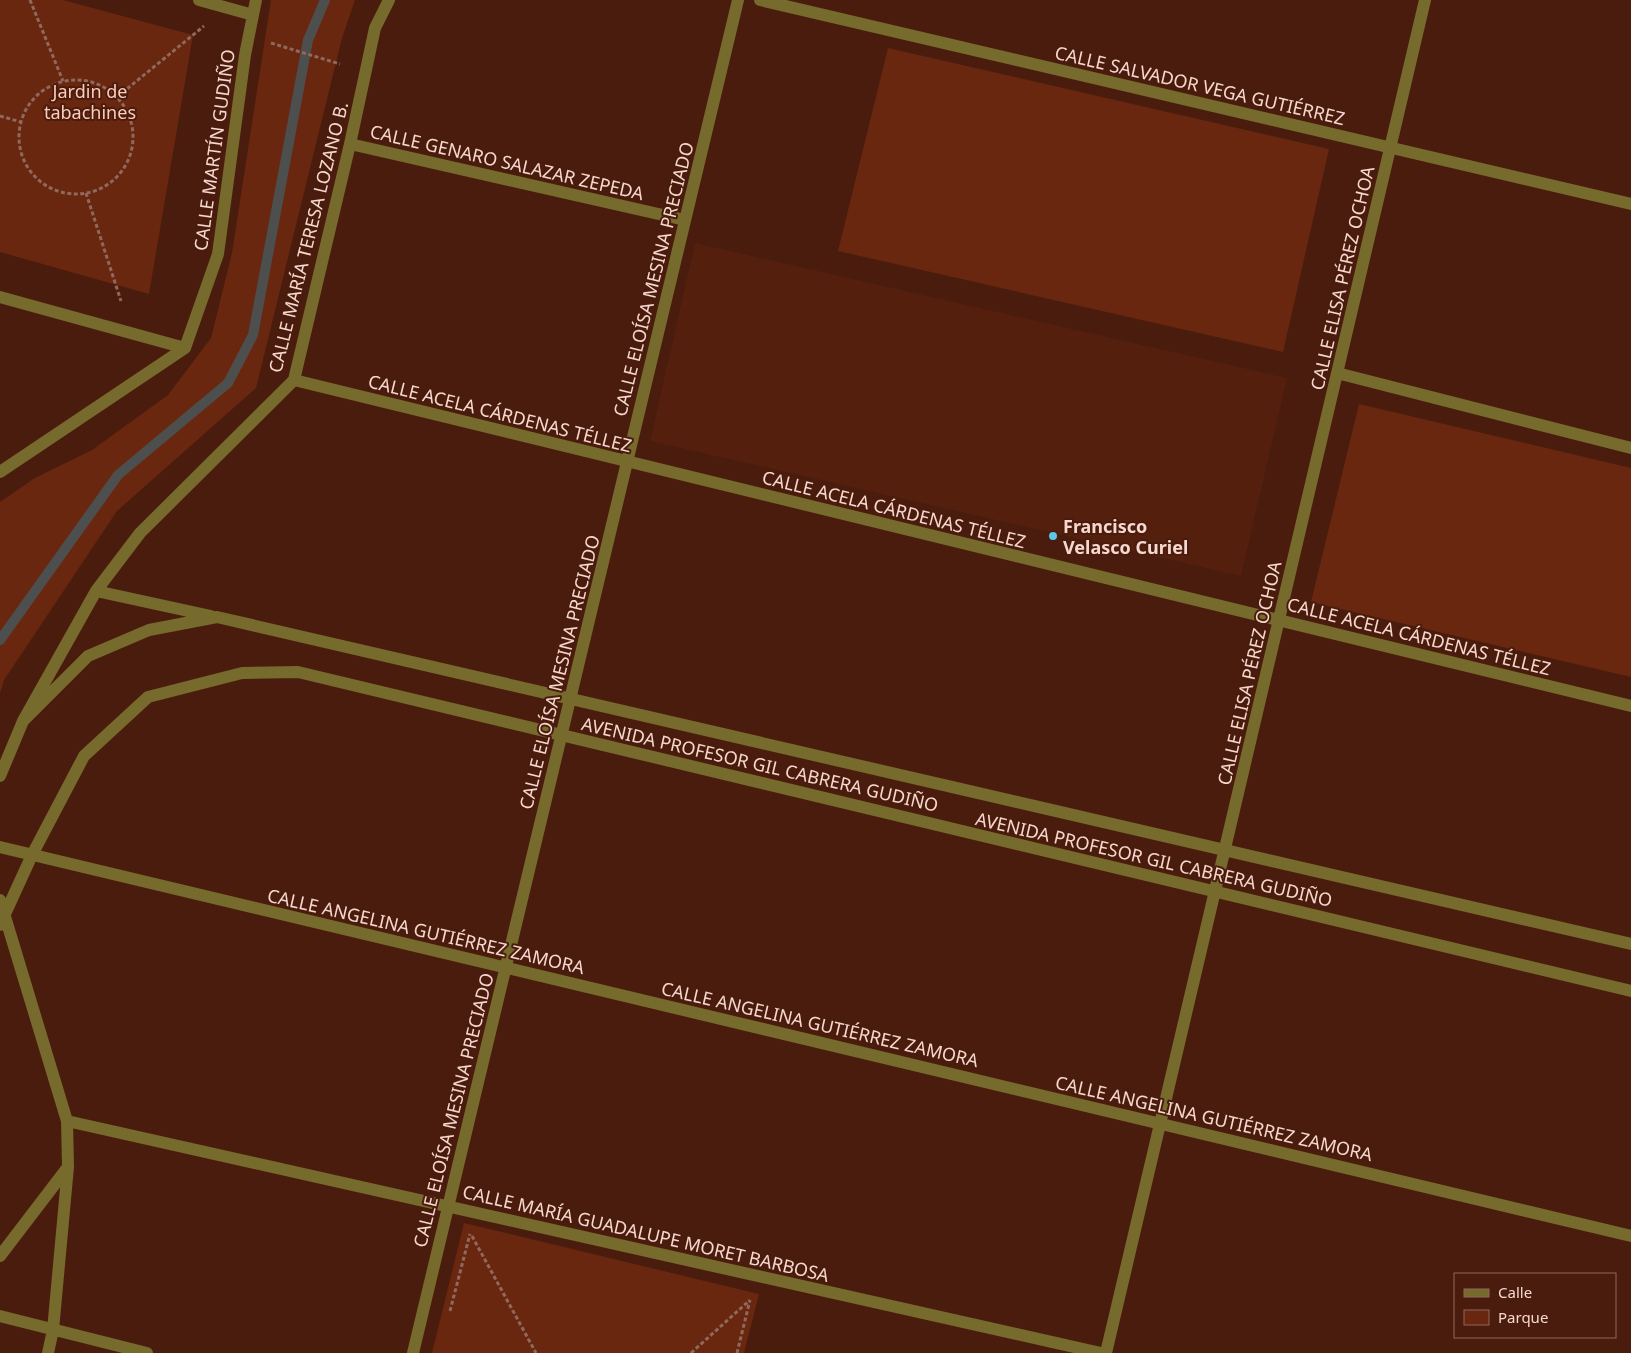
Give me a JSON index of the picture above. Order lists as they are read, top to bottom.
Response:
{
  "streets": {
    "street": [
      "CALLE SALVADOR VEGA GUTIÉRREZ",
      "CALLE MARTÍN GUDIÑO",
      "CALLE GENARO SALAZAR ZEPEDA",
      "CALLE MARÍA TERESA LOZANO B.",
      "CALLE ELISA PÉREZ OCHOA",
      "CALLE ELOÍSA MESINA PRECIADO",
      "CALLE ACELA CÁRDENAS TÉLLEZ",
      "AVENIDA PROFESOR GIL CABRERA GUDIÑO",
      "CALLE ANGELINA GUTIÉRREZ ZAMORA",
      "CALLE MARÍA GUADALUPE MORET BARBOSA"
    ]
  },
  "crossings": [
    ["CALLE SALVADOR VEGA GUTIÉRREZ", "CALLE ELISA PÉREZ OCHOA"],
    ["CALLE GENARO SALAZAR ZEPEDA", "CALLE MARÍA TERESA LOZANO B."],
    ["CALLE GENARO SALAZAR ZEPEDA", "CALLE ELOÍSA MESINA PRECIADO"],
    ["CALLE MARÍA TERESA LOZANO B.", "CALLE ACELA CÁRDENAS TÉLLEZ"],
    ["CALLE MARÍA TERESA LOZANO B.", "AVENIDA PROFESOR GIL CABRERA GUDIÑO"],
    ["CALLE ELISA PÉREZ OCHOA", "CALLE ACELA CÁRDENAS TÉLLEZ"],
    ["CALLE ELISA PÉREZ OCHOA", "AVENIDA PROFESOR GIL CABRERA GUDIÑO"],
    ["CALLE ELISA PÉREZ OCHOA", "CALLE ANGELINA GUTIÉRREZ ZAMORA"],
    ["CALLE ELOÍSA MESINA PRECIADO", "CALLE ACELA CÁRDENAS TÉLLEZ"],
    ["CALLE ELOÍSA MESINA PRECIADO", "AVENIDA PROFESOR GIL CABRERA GUDIÑO"],
    ["CALLE ELOÍSA MESINA PRECIADO", "CALLE ANGELINA GUTIÉRREZ ZAMORA"],
    ["CALLE ELOÍSA MESINA PRECIADO", "CALLE MARÍA GUADALUPE MORET BARBOSA"],
    ["AVENIDA PROFESOR GIL CABRERA GUDIÑO", "CALLE ANGELINA GUTIÉRREZ ZAMORA"]
  ],
  "parks": ["Jardin de tabachines"],
  "places": ["Francisco Velasco Curiel"],
  "legend": ["Calle", "Parque"]
}
